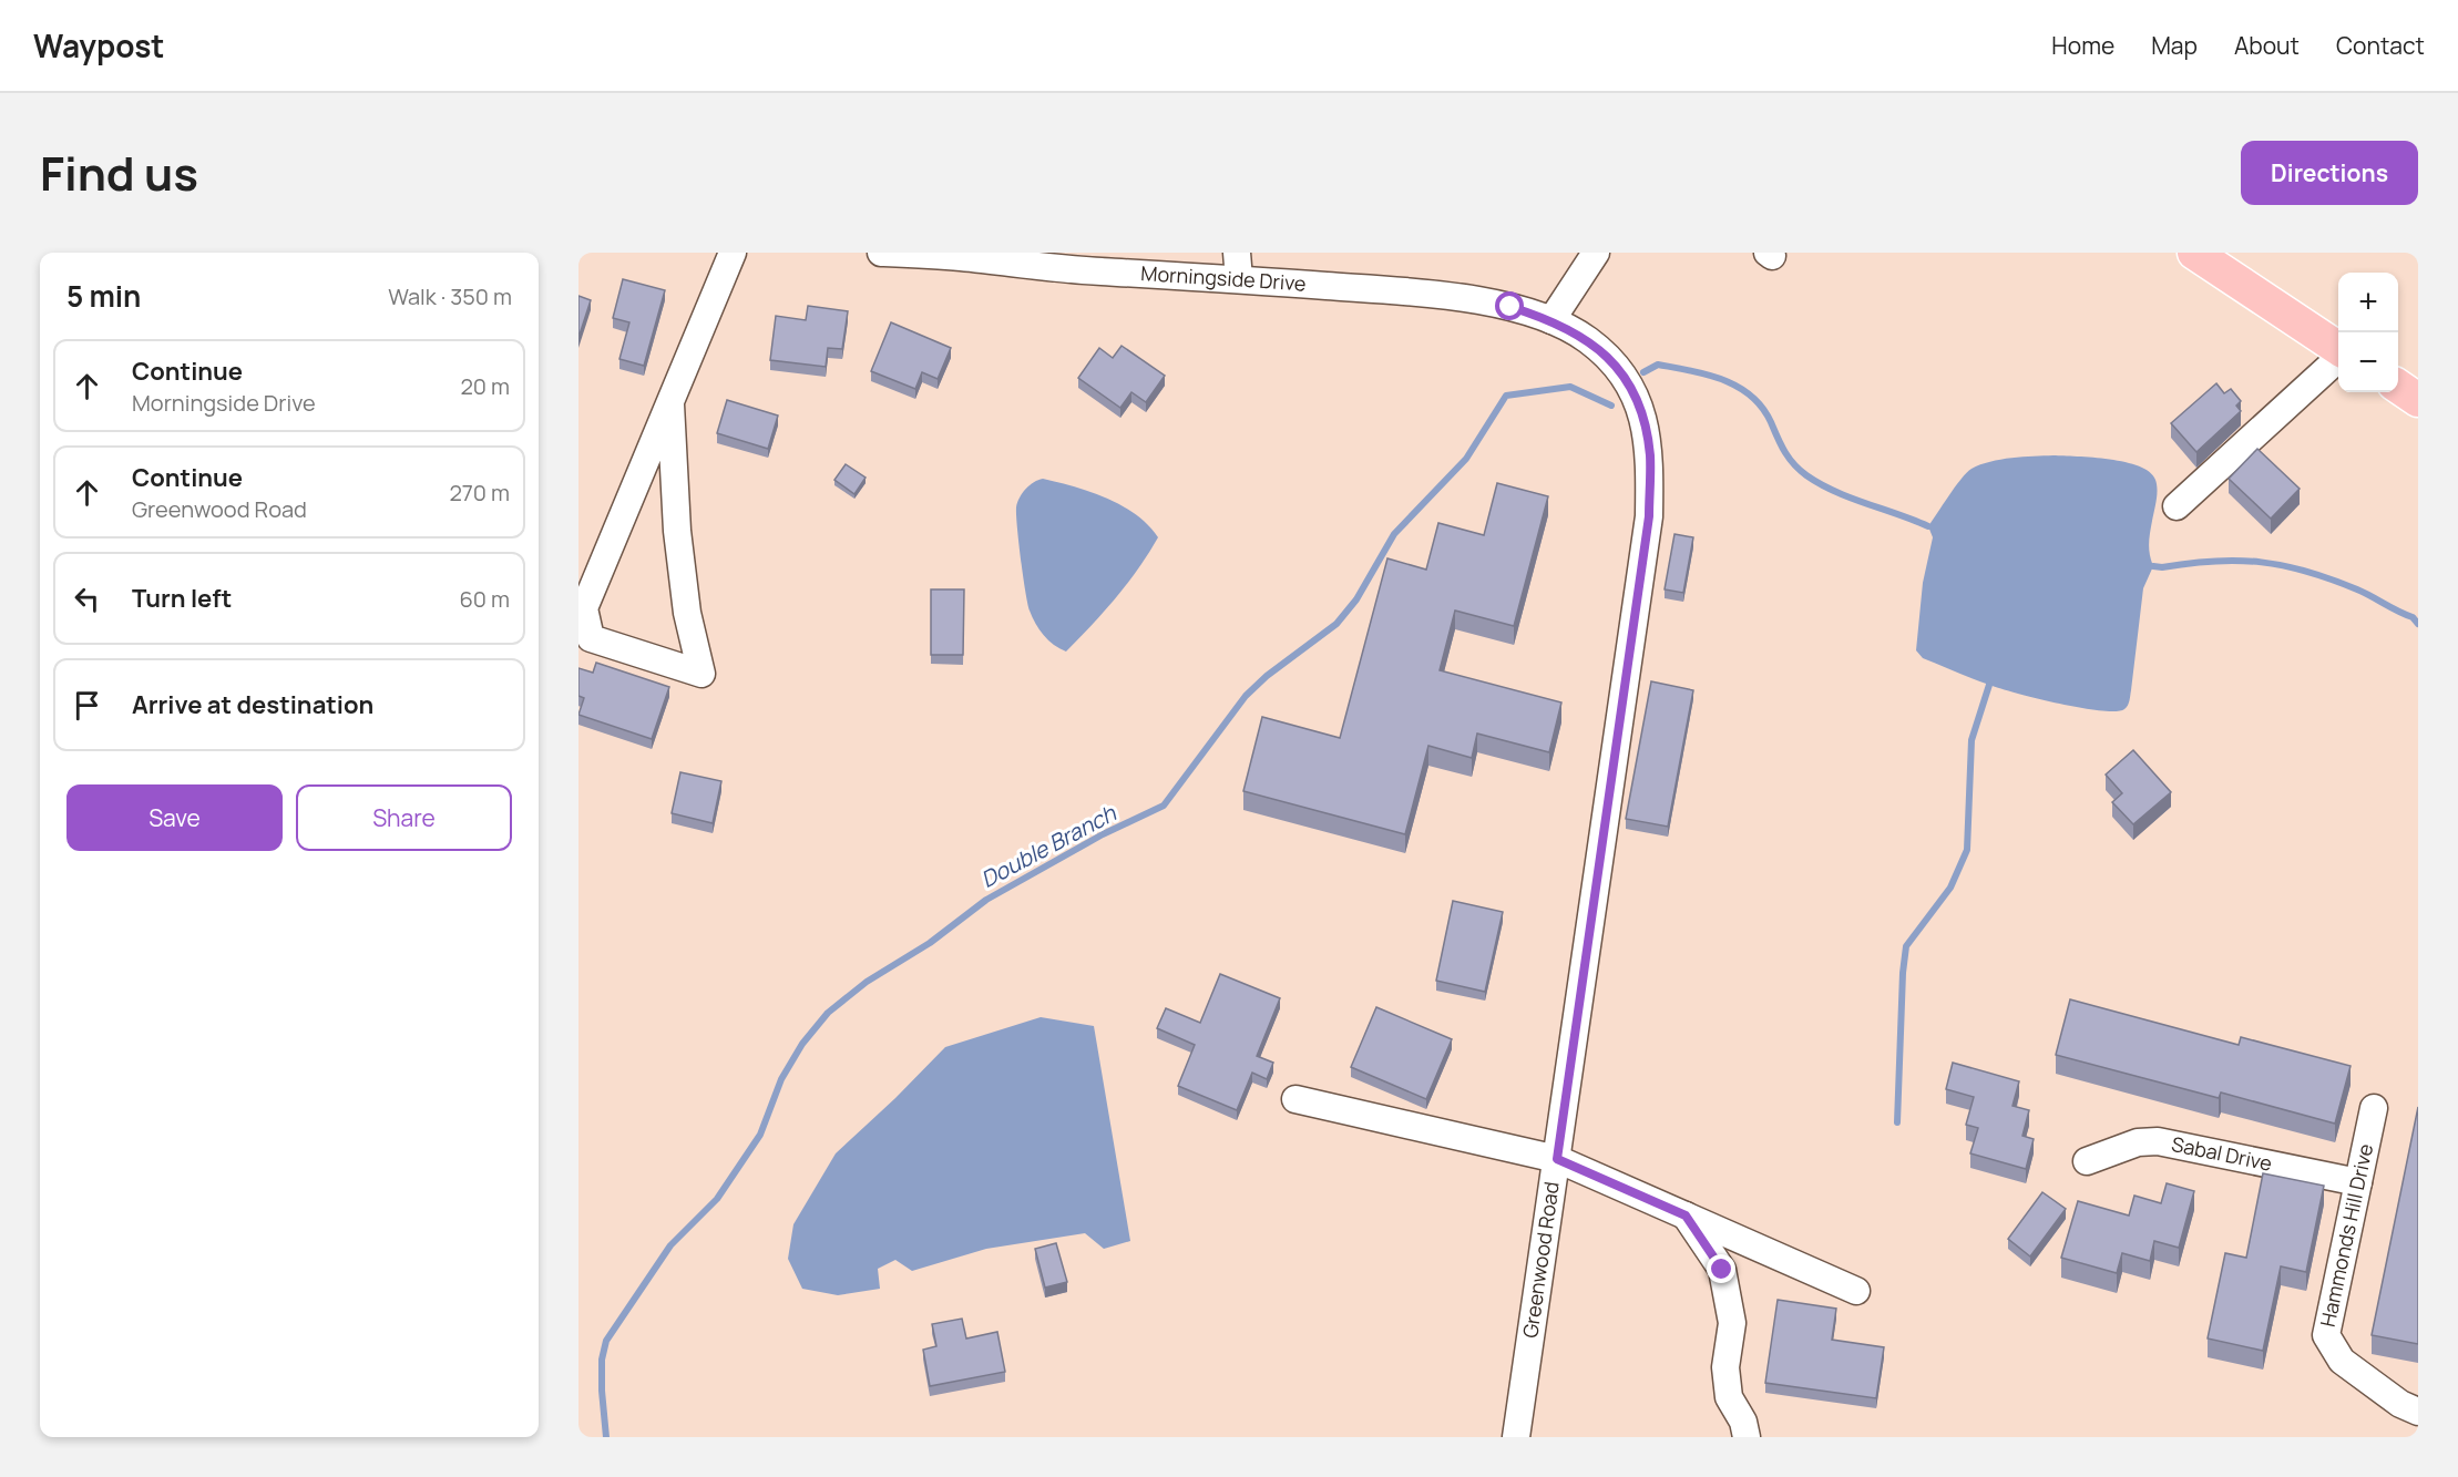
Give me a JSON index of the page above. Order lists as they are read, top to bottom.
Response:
{
  "streets": {
    "street": [
      "Morningside Drive",
      "Sabal Drive",
      "Hammonds Hill Drive",
      "Greenwood Road"
    ]
  },
  "crossings": [
    ["Morningside Drive", "Greenwood Road"],
    ["Sabal Drive", "Hammonds Hill Drive"]
  ],
  "water": ["Double Branch"],
  "page": {
    "header": "Waypost",
    "nav": [
      "Home",
      "Map",
      "About",
      "Contact"
    ],
    "title": "Find us",
    "buttons": [
      "Directions",
      ["Save", "Share"]
    ],
    "heading": ["5 min", "Walk · 350 m"],
    "map_buttons": ["+", "−"],
    "list": [
      ["Continue", "Morningside Drive", "20 m"],
      ["Continue", "Greenwood Road", "270 m"],
      ["Turn left", "60 m"],
      "Arrive at destination"
    ]
  }
}
